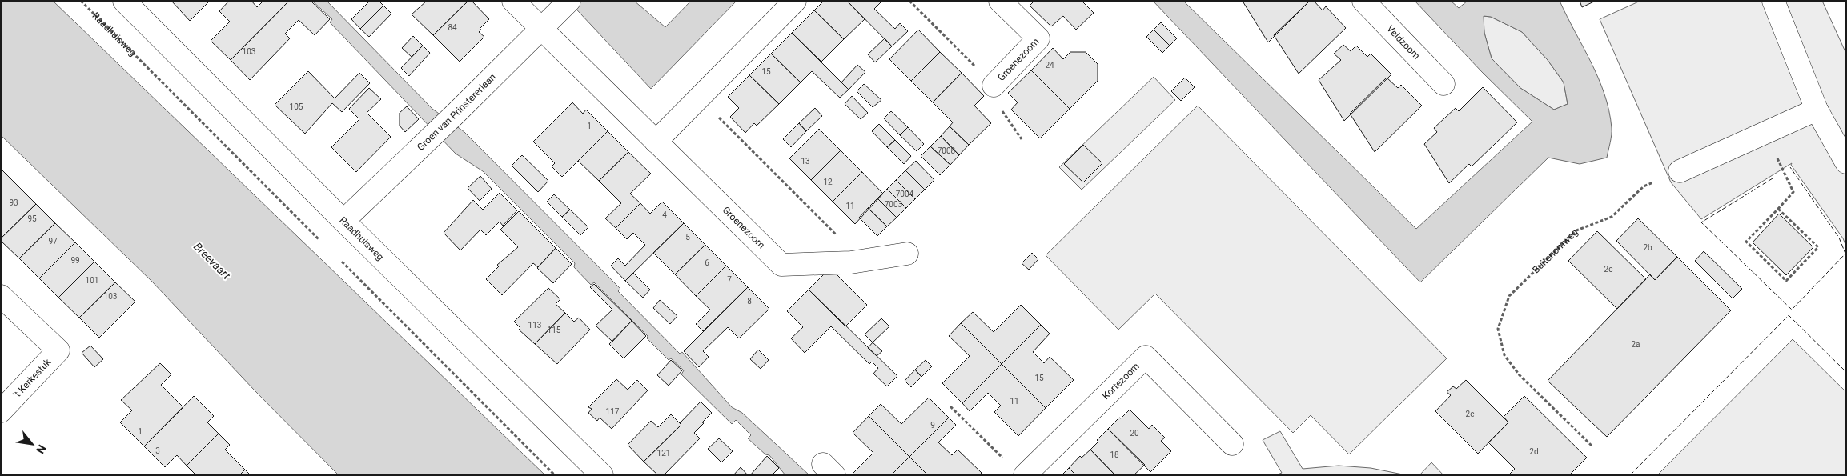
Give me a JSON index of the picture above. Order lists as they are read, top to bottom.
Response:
{
  "streets": {
    "street": [
      "Raadhuisweg",
      "Veldzoom",
      "Groenezoom",
      "Groen van Prinstererlaan",
      "'t Kerkestuk",
      "Kortezoom"
    ],
    "path": ["Buitenomweg"]
  },
  "crossings": [
    ["Raadhuisweg", "Groen van Prinstererlaan"],
    ["Groenezoom", "Groen van Prinstererlaan"]
  ],
  "water": ["Breevaart"],
  "house_numbers": [
    "84",
    "103",
    "24",
    "15",
    "105",
    "1",
    "7008",
    "13",
    "12",
    "7004",
    "93",
    "7003",
    "11",
    "4",
    "95",
    "5",
    "97",
    "2b",
    "99",
    "6",
    "2c",
    "7",
    "101",
    "103",
    "8",
    "113",
    "115",
    "2a",
    "15",
    "11",
    "117",
    "2e",
    "9",
    "1",
    "20",
    "3",
    "2d",
    "121",
    "18"
  ],
  "north": "bottom right"
}
